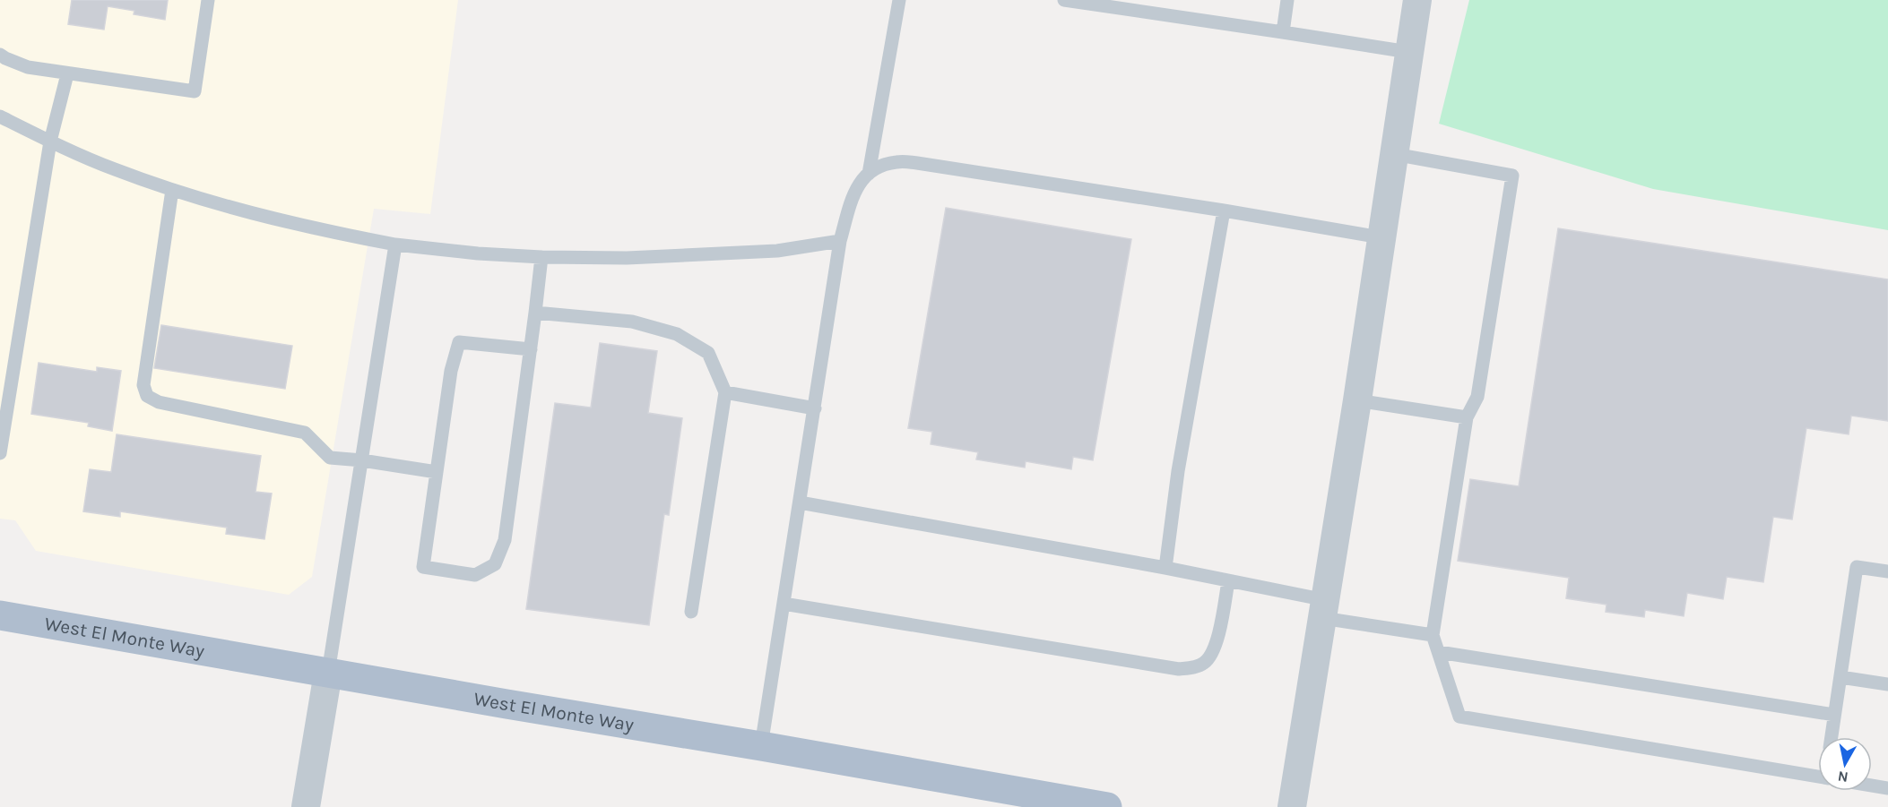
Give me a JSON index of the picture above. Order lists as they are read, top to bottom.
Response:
{
  "streets": {
    "main road": ["West El Monte Way"]
  },
  "north": "bottom"
}
